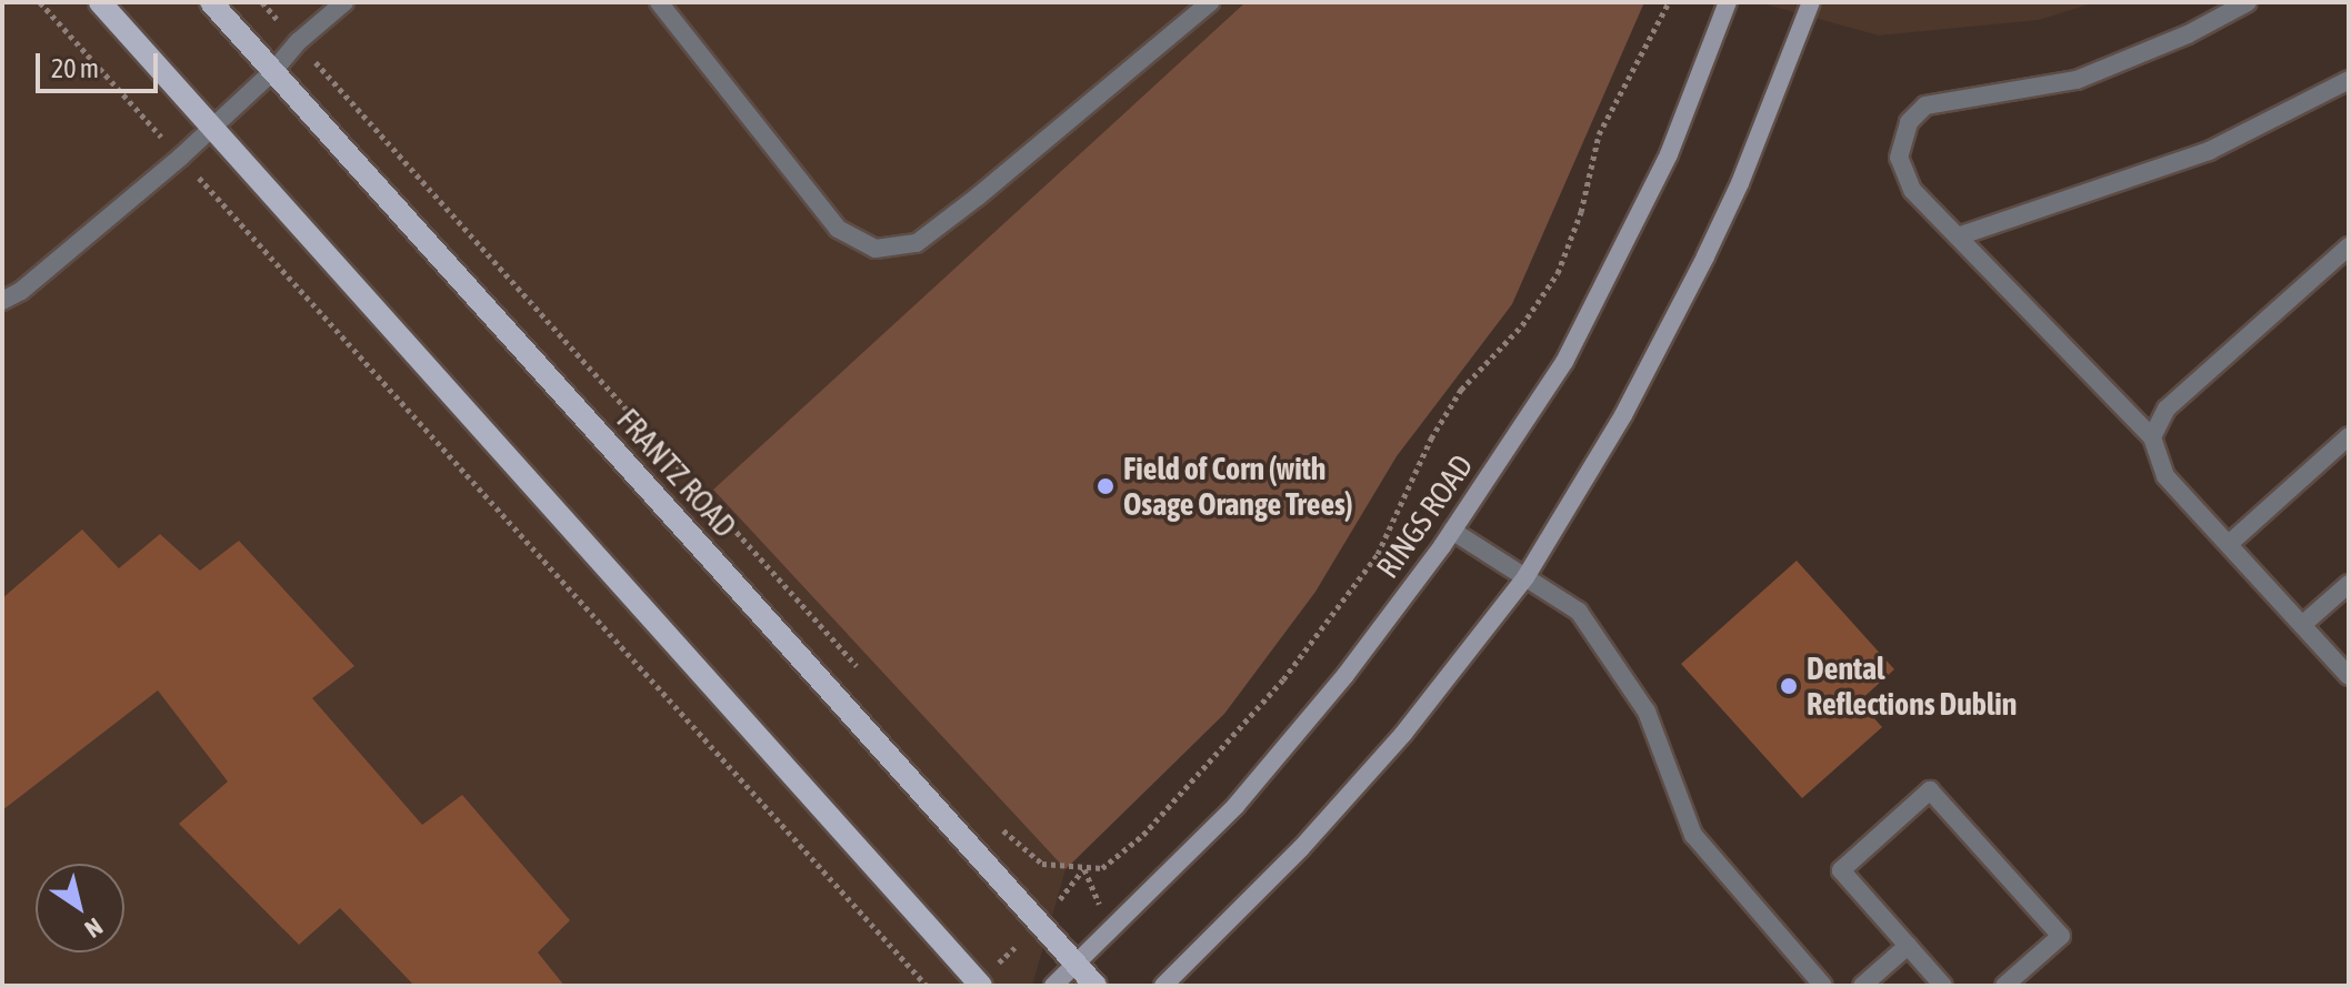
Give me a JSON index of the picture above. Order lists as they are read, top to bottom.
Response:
{
  "streets": {
    "main road": ["FRANTZ ROAD", "RINGS ROAD"]
  },
  "crossings": [
    ["FRANTZ ROAD", "RINGS ROAD"]
  ],
  "places": ["Field of Corn (with Osage Orange Trees)", "Dental Reflections Dublin"],
  "scale_bar": "20 m",
  "north": "bottom right"
}
